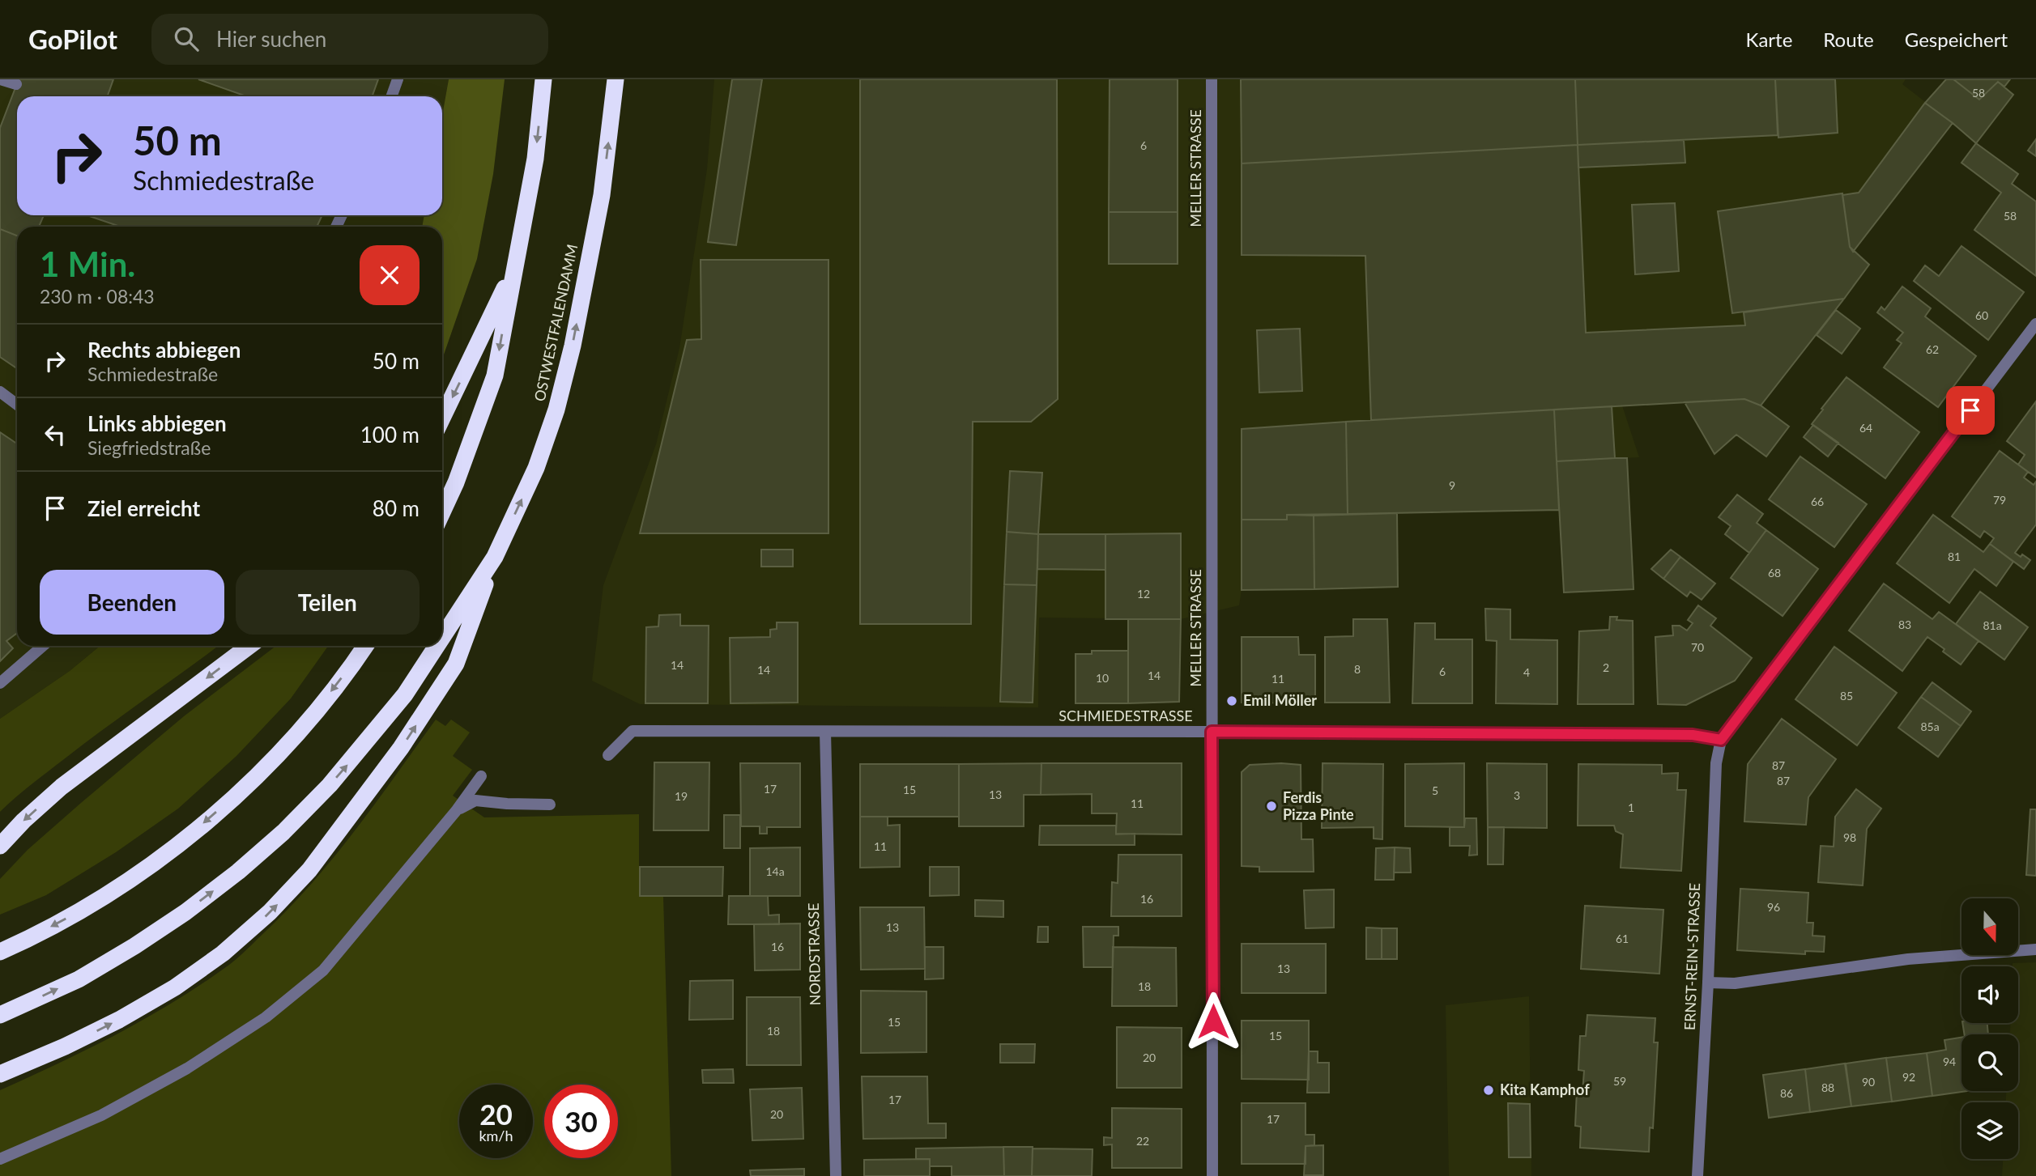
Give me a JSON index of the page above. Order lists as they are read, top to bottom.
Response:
{
  "streets": {
    "highway": ["OSTWESTFALENDAMM"],
    "street": [
      "MELLER STRASSE",
      "SCHMIEDESTRASSE",
      "NORDSTRASSE",
      "ERNST-REIN-STRASSE"
    ]
  },
  "crossings": [
    ["MELLER STRASSE", "SCHMIEDESTRASSE"],
    ["SCHMIEDESTRASSE", "NORDSTRASSE"],
    ["SCHMIEDESTRASSE", "ERNST-REIN-STRASSE"]
  ],
  "places": ["Emil Möller", "Ferdis Pizza Pinte", "Kita Kamphof"],
  "house_numbers": [
    "58",
    "6",
    "58",
    "60",
    "62",
    "64",
    "9",
    "79",
    "66",
    "81",
    "68",
    "12",
    "83",
    "81a",
    "70",
    "14",
    "2",
    "8",
    "14",
    "6",
    "4",
    "14",
    "10",
    "11",
    "85",
    "85a",
    "87",
    "87",
    "17",
    "15",
    "5",
    "13",
    "3",
    "19",
    "11",
    "1",
    "98",
    "11",
    "14a",
    "16",
    "96",
    "13",
    "61",
    "16",
    "13",
    "18",
    "15",
    "18",
    "15",
    "20",
    "94",
    "92",
    "59",
    "90",
    "88",
    "86",
    "17",
    "20",
    "17",
    "22"
  ],
  "north": "bottom",
  "page": {
    "header": "GoPilot",
    "search": "Hier suchen",
    "nav": ["Karte", "Route", "Gespeichert"],
    "turn": ["50 m", "Schmiedestraße"],
    "heading": ["1 Min.", "230 m · 08:43"],
    "list": [
      {
        "name": "Rechts abbiegen",
        "note": "Schmiedestraße",
        "value": "50 m"
      },
      {
        "name": "Links abbiegen",
        "note": "Siegfriedstraße",
        "value": "100 m"
      },
      {
        "name": "Ziel erreicht",
        "value": "80 m"
      }
    ],
    "buttons": ["Beenden", "Teilen"],
    "speed": "20 km/h",
    "limit": "30"
  }
}
